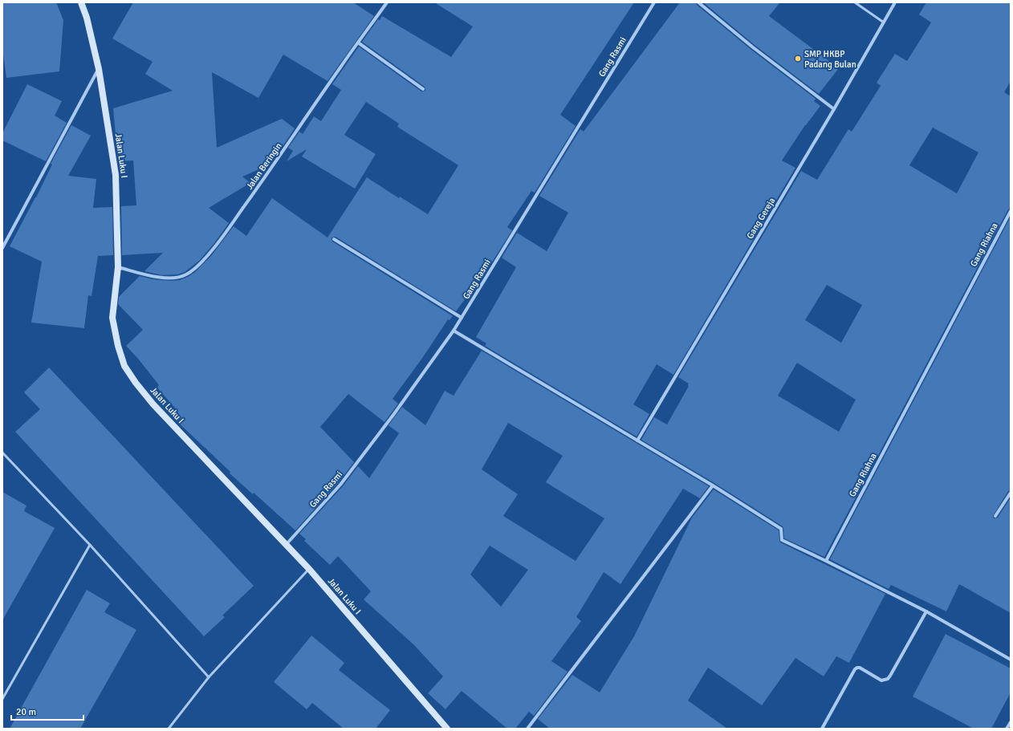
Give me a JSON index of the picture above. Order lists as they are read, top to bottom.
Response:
{
  "streets": {
    "street": [
      "Gang Rasmi",
      "Jalan Luku I",
      "Jalan Beringin",
      "Gang Gereja",
      "Gang Riahna"
    ]
  },
  "crossings": [
    ["Gang Rasmi", "Jalan Luku I"],
    ["Jalan Luku I", "Jalan Beringin"]
  ],
  "places": ["SMP HKBP Padang Bulan"],
  "scale_bar": "20 m"
}
